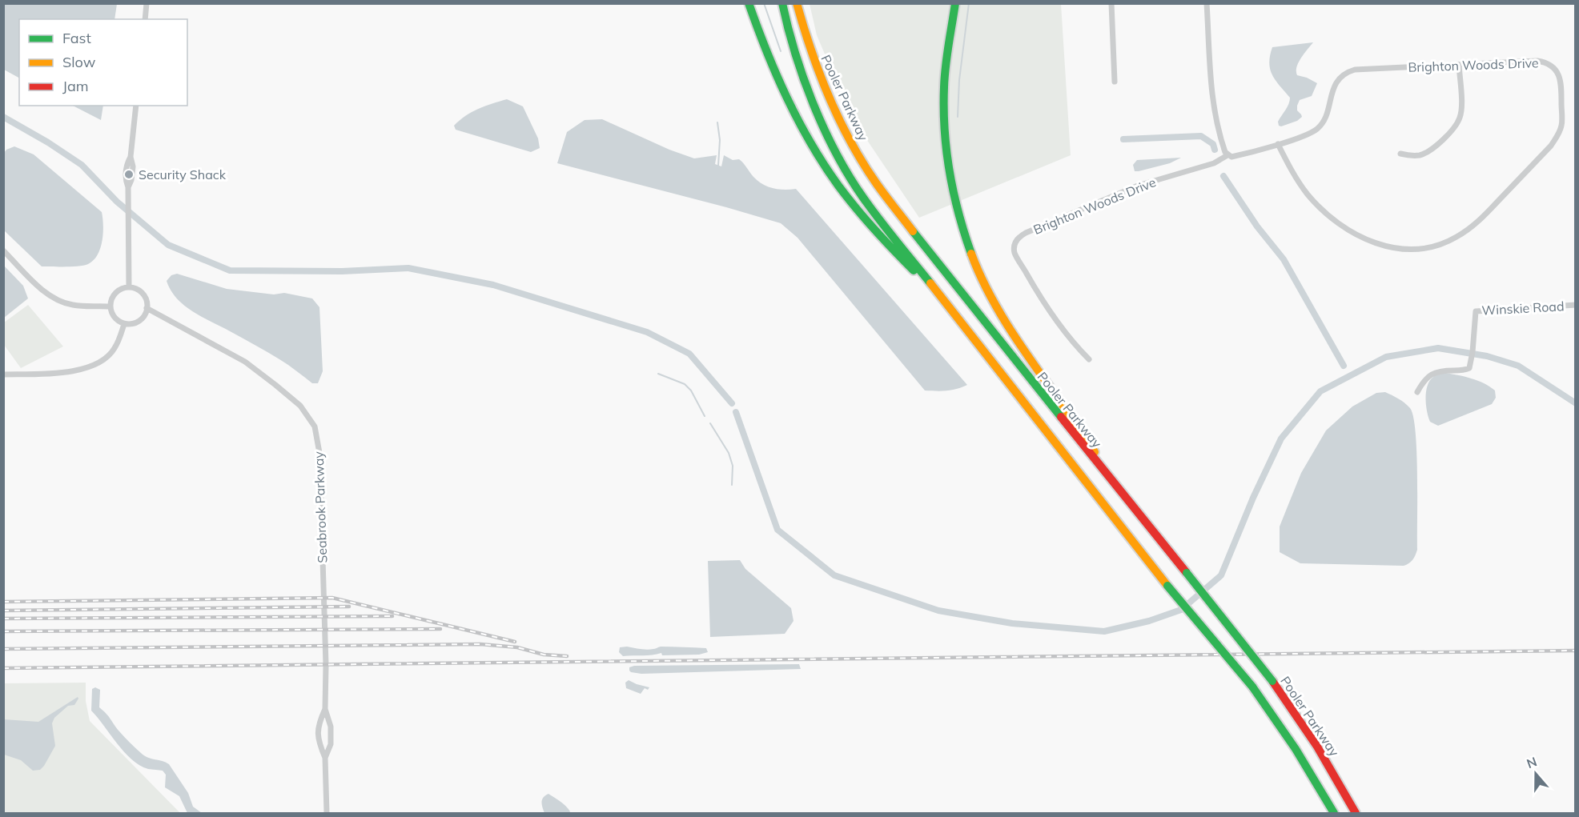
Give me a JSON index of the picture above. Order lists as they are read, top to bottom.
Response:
{
  "streets": {
    "main road": ["Pooler Parkway"],
    "street": ["Brighton Woods Drive", "Winskie Road", "Seabrook Parkway"]
  },
  "places": ["Security Shack"],
  "legend": ["Fast", "Slow", "Jam"],
  "north": "top"
}
